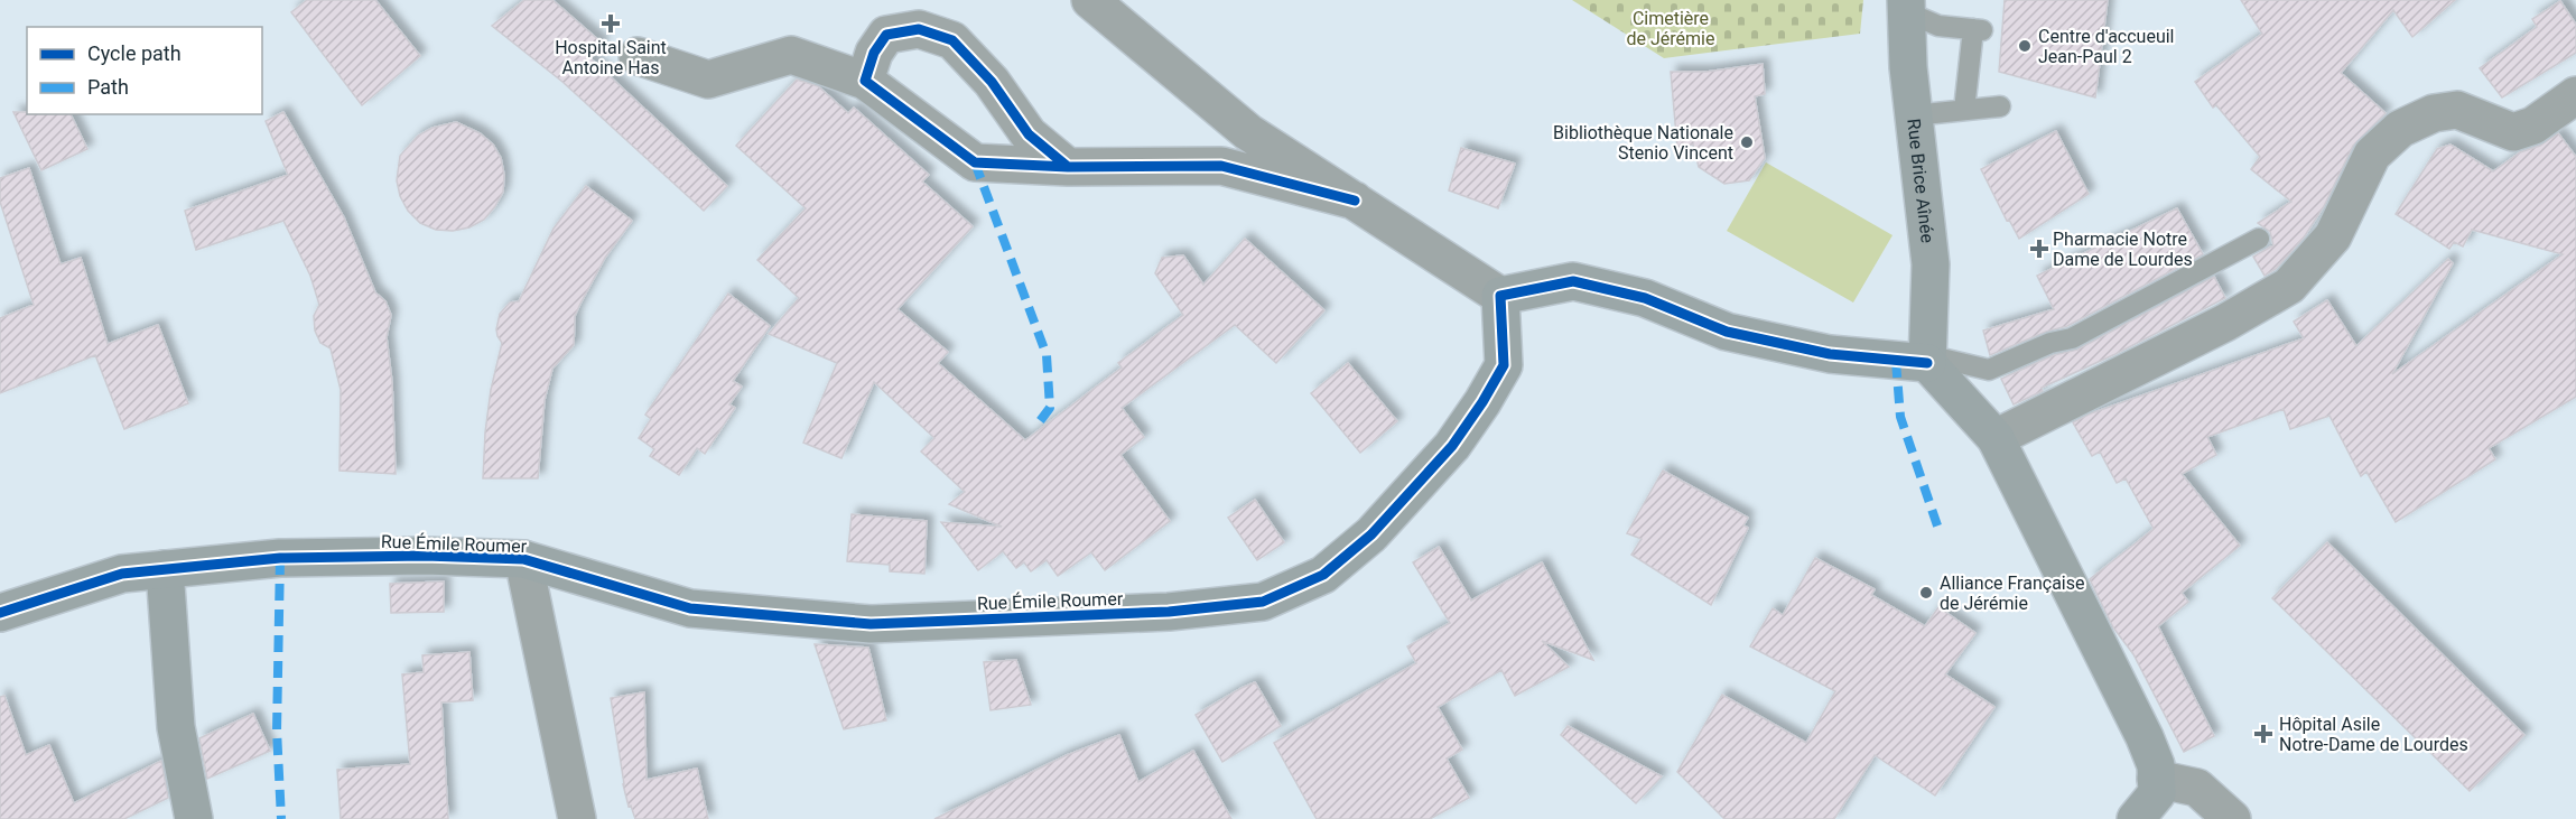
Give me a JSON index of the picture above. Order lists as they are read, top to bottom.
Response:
{
  "streets": {
    "street": ["Rue Brice Aînée", "Rue Émile Roumer"]
  },
  "parks": ["Cimetière de Jérémie"],
  "places": {
    "health": ["Hospital Saint Antoine Has", "Pharmacie Notre Dame de Lourdes", "Hôpital Asile Notre-Dame de Lourdes"],
    "other": ["Centre d'accueuil Jean-Paul 2", "Bibliothèque Nationale Stenio Vincent", "Alliance Française de Jérémie"]
  },
  "legend": ["Cycle path", "Path"]
}
